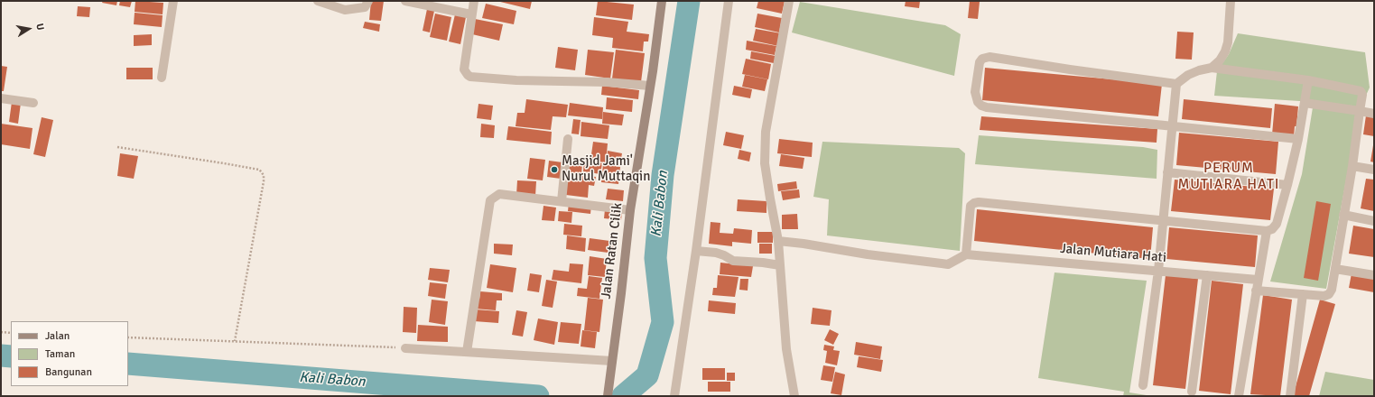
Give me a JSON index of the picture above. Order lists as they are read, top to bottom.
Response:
{
  "streets": {
    "street": ["Jalan Ratan Cilik", "Jalan Mutiara Hati"]
  },
  "districts": ["PERUM MUTIARA HATI"],
  "water": ["Kali Babon"],
  "places": ["Masjid Jami' Nurul Muttaqin"],
  "legend": ["Jalan", "Taman", "Bangunan"],
  "north": "right"
}
